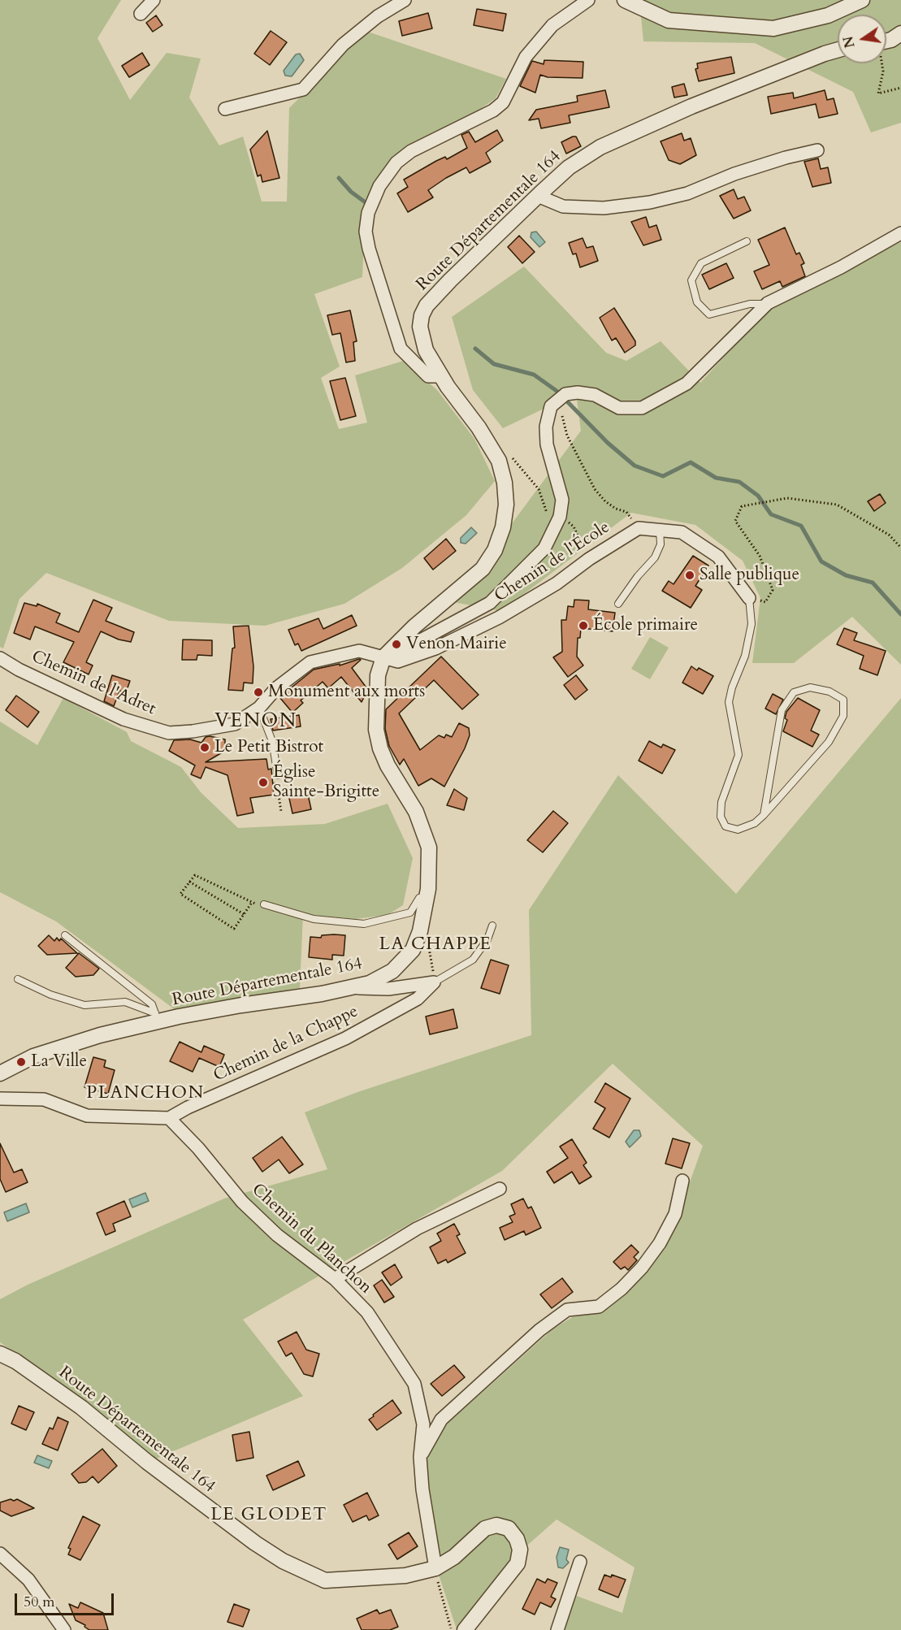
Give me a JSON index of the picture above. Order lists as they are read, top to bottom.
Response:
{
  "streets": {
    "street": [
      "Route Départementale 164",
      "Chemin de l'École",
      "Chemin de l'Adret",
      "Chemin de la Chappe",
      "Chemin du Planchon"
    ]
  },
  "crossings": [
    ["Route Départementale 164", "Chemin de l'École"],
    ["Route Départementale 164", "Chemin de l'Adret"],
    ["Route Départementale 164", "Chemin du Planchon"],
    ["Chemin de l'École", "Chemin de l'Adret"],
    ["Chemin de la Chappe", "Chemin du Planchon"]
  ],
  "districts": [
    "VENON",
    "LA CHAPPE",
    "PLANCHON",
    "LE GLODET"
  ],
  "places": [
    "Salle publique",
    "École primaire",
    "Venon Mairie",
    "Monument aux morts",
    "Le Petit Bistrot",
    "Église Sainte-Brigitte",
    "La Ville"
  ],
  "scale_bar": "50 m",
  "north": "left"
}
